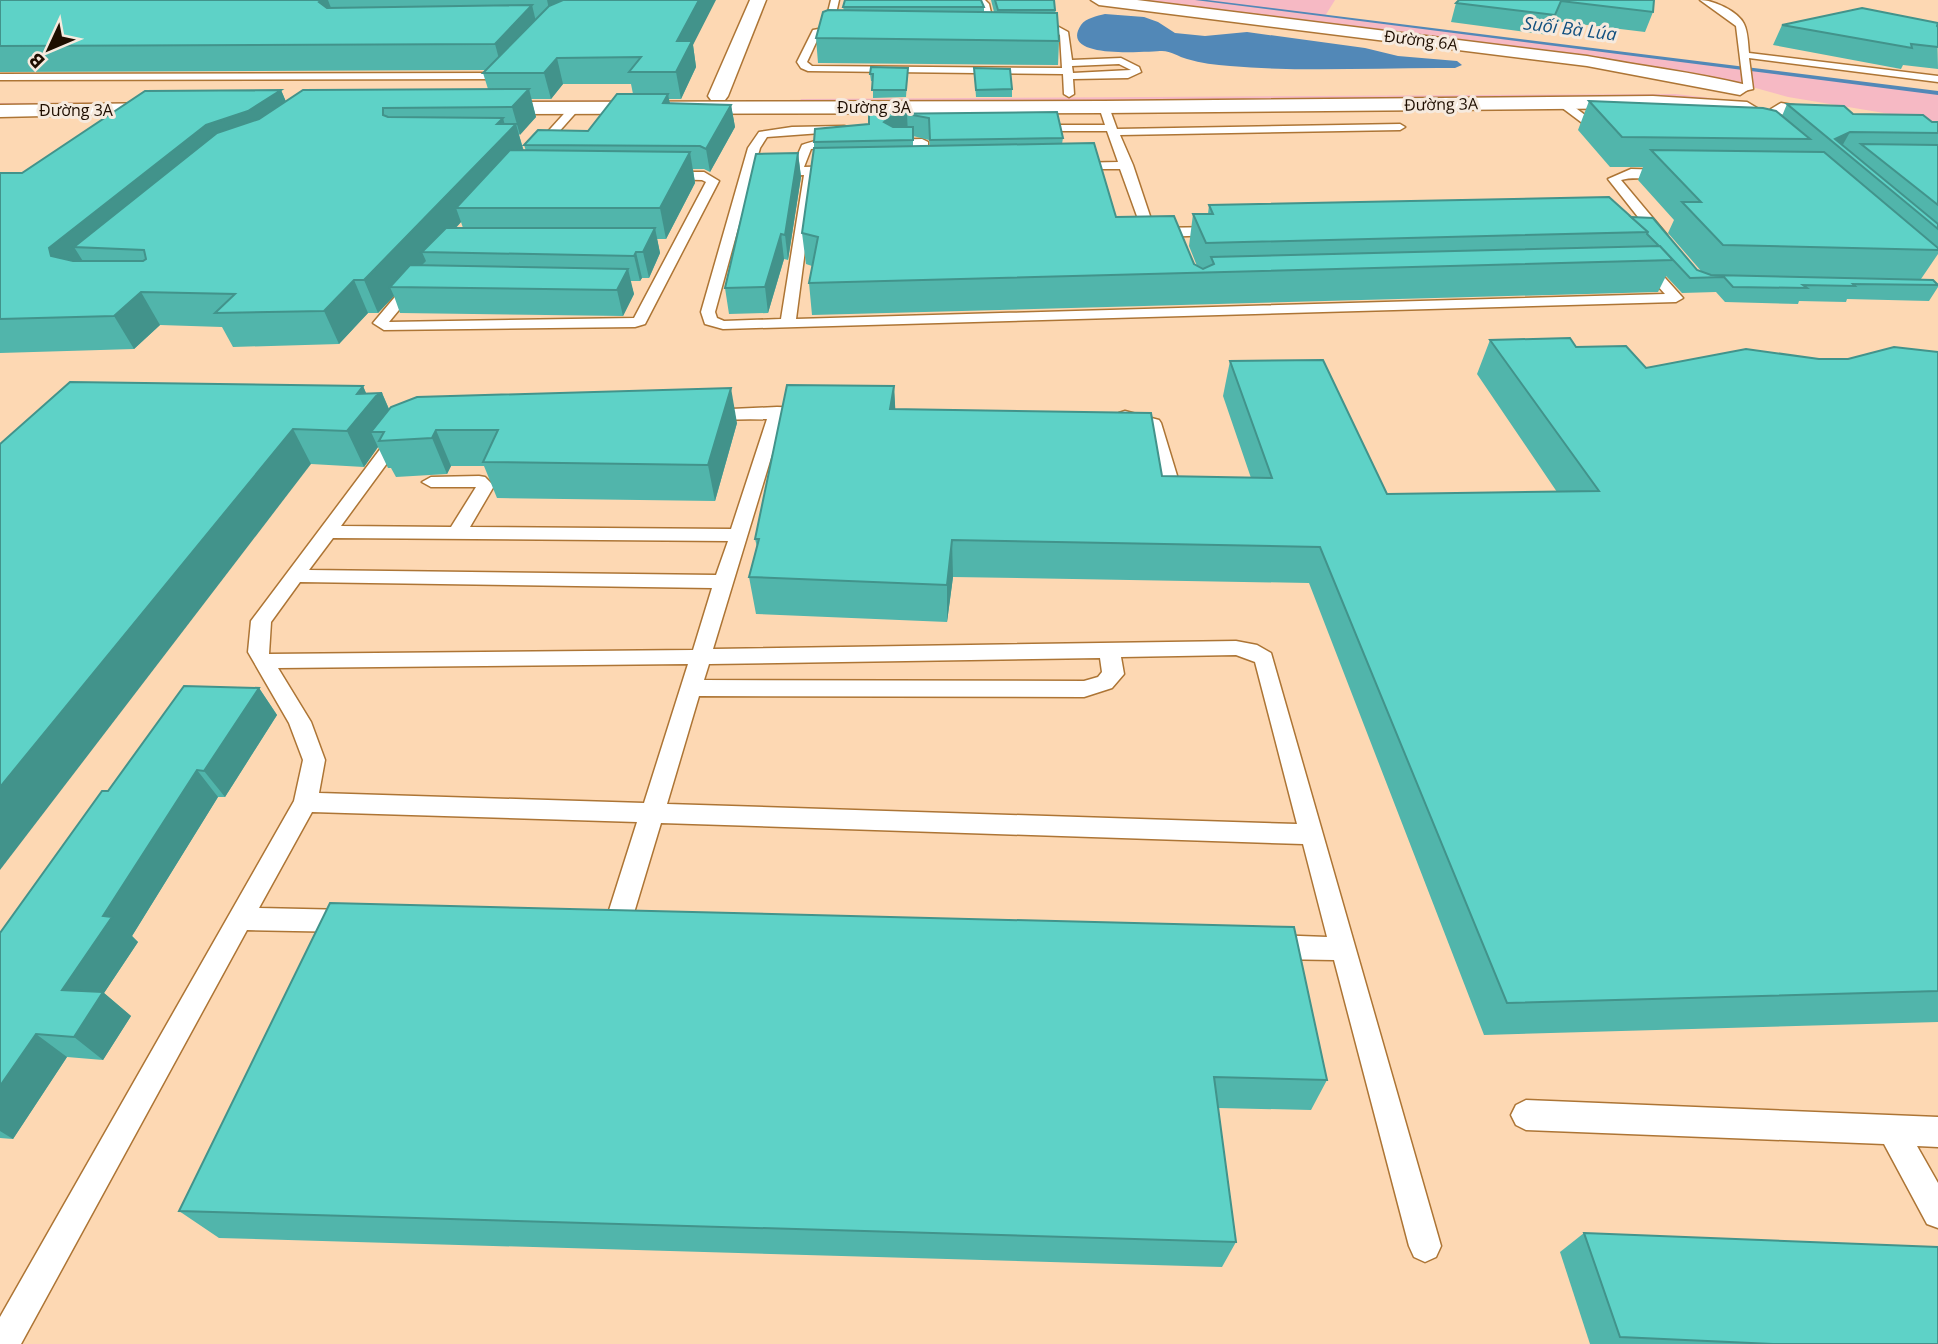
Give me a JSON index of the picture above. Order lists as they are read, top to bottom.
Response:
{
  "streets": {
    "street": ["Đường 6A", "Đường 3A"]
  },
  "crossings": [
    ["Đường 6A", "Đường 3A"]
  ],
  "water": ["Suối Bà Lúa"],
  "north": "bottom left"
}
